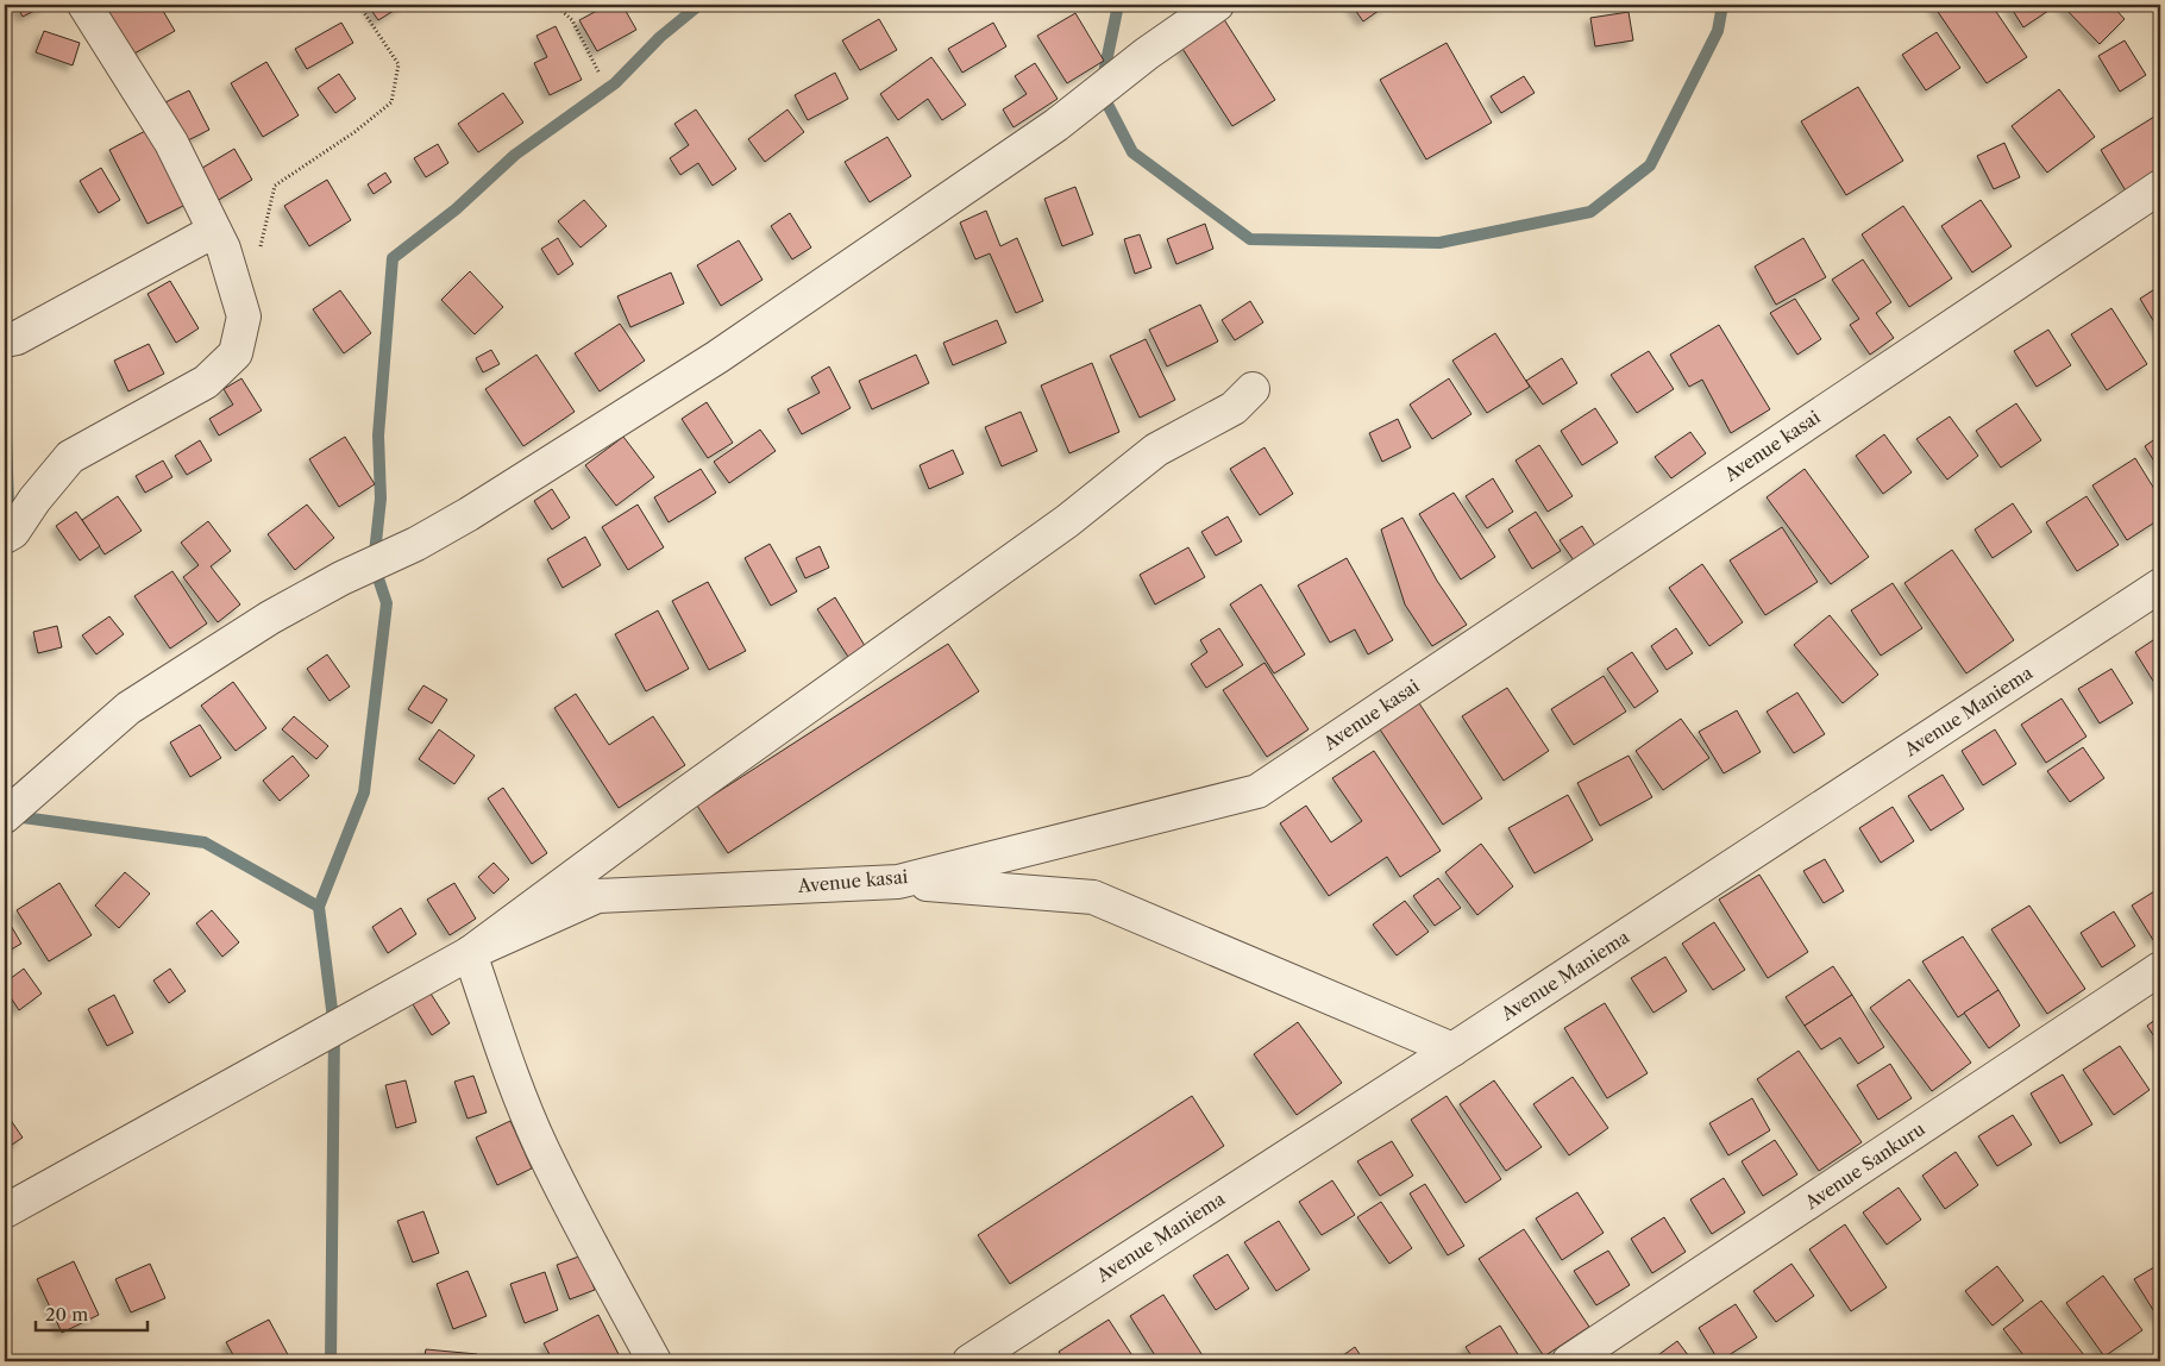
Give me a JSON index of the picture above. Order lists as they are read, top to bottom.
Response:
{
  "streets": {
    "street": ["Avenue kasai", "Avenue Maniema", "Avenue Sankuru"]
  },
  "scale_bar": "20 m"
}
